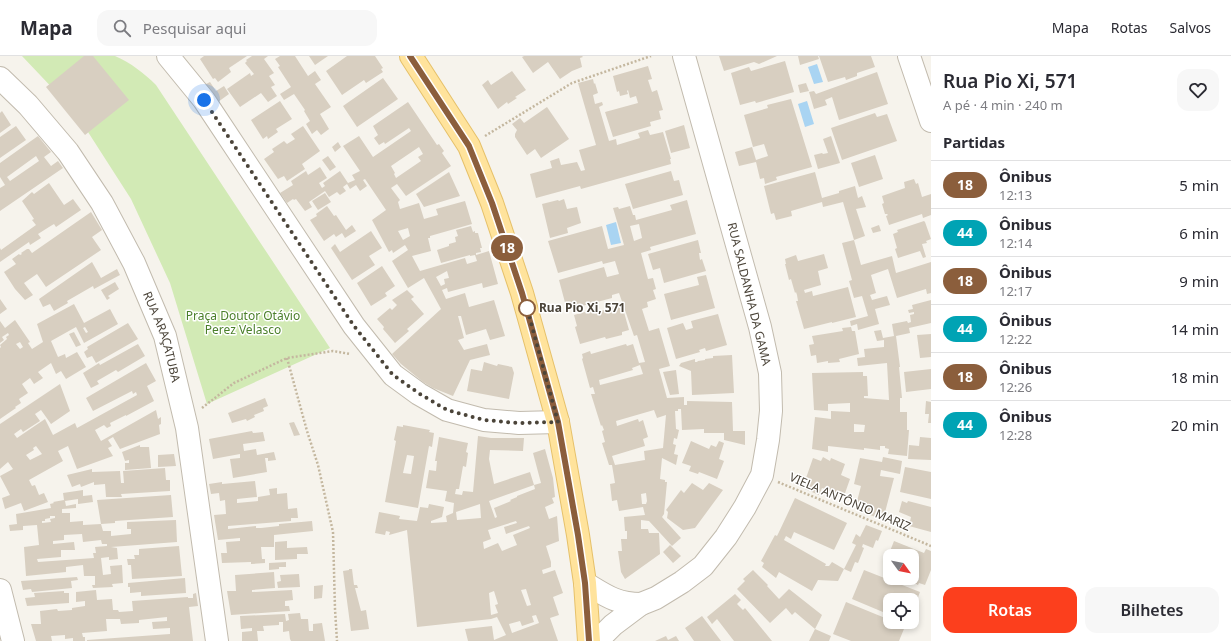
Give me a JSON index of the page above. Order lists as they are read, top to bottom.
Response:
{
  "streets": {
    "street": ["RUA SALDANHA DA GAMA", "RUA ARAÇATUBA"],
    "path": ["VIELA ANTÔNIO MARIZ"]
  },
  "crossings": [
    ["RUA SALDANHA DA GAMA", "VIELA ANTÔNIO MARIZ"]
  ],
  "parks": ["Praça Doutor Otávio Perez Velasco"],
  "places": ["Rua Pio Xi, 571"],
  "lines": ["bus line 18"],
  "north": "bottom right",
  "page": {
    "header": "Mapa",
    "search": "Pesquisar aqui",
    "nav": ["Mapa", "Rotas", "Salvos"],
    "on_map": "18",
    "heading": [
      ["Rua Pio Xi, 571", "A pé · 4 min · 240 m"],
      "Partidas"
    ],
    "list": [
      {
        "mark": "18",
        "name": "Ônibus",
        "note": "12:13",
        "value": "5 min"
      },
      {
        "mark": "44",
        "name": "Ônibus",
        "note": "12:14",
        "value": "6 min"
      },
      {
        "mark": "18",
        "name": "Ônibus",
        "note": "12:17",
        "value": "9 min"
      },
      {
        "mark": "44",
        "name": "Ônibus",
        "note": "12:22",
        "value": "14 min"
      },
      {
        "mark": "18",
        "name": "Ônibus",
        "note": "12:26",
        "value": "18 min"
      },
      {
        "mark": "44",
        "name": "Ônibus",
        "note": "12:28",
        "value": "20 min"
      }
    ],
    "buttons": ["Rotas", "Bilhetes"]
  }
}
